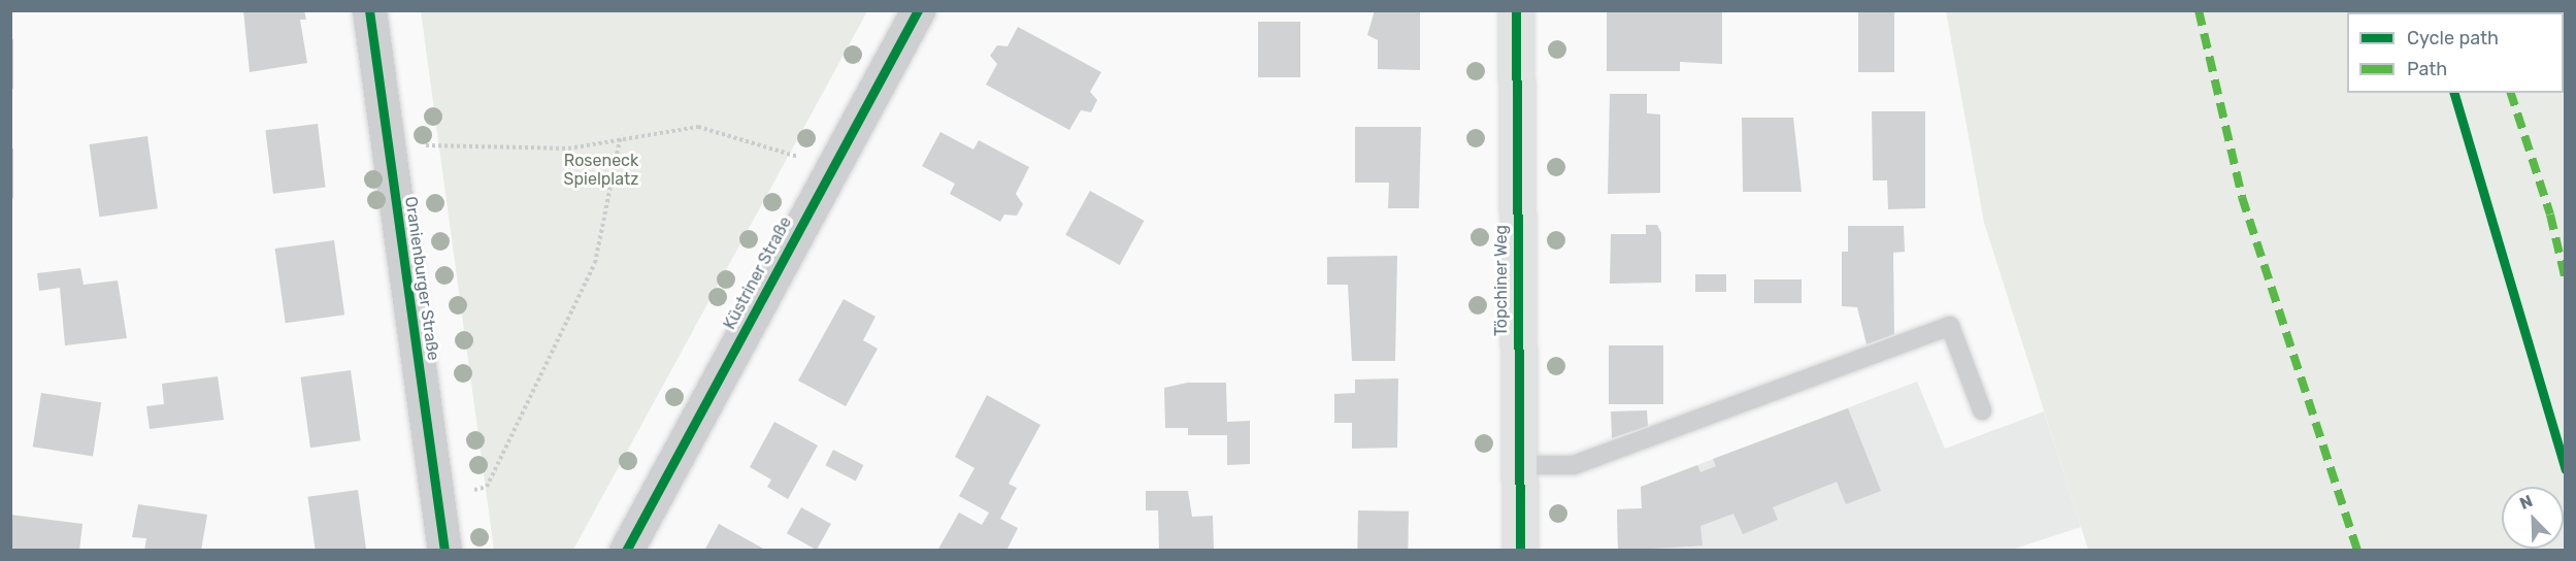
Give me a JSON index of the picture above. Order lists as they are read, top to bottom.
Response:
{
  "streets": {
    "street": ["Küstriner Straße", "Oranienburger Straße", "Töpchiner Weg"]
  },
  "parks": ["Roseneck Spielplatz"],
  "legend": ["Cycle path", "Path"],
  "north": "top left"
}
